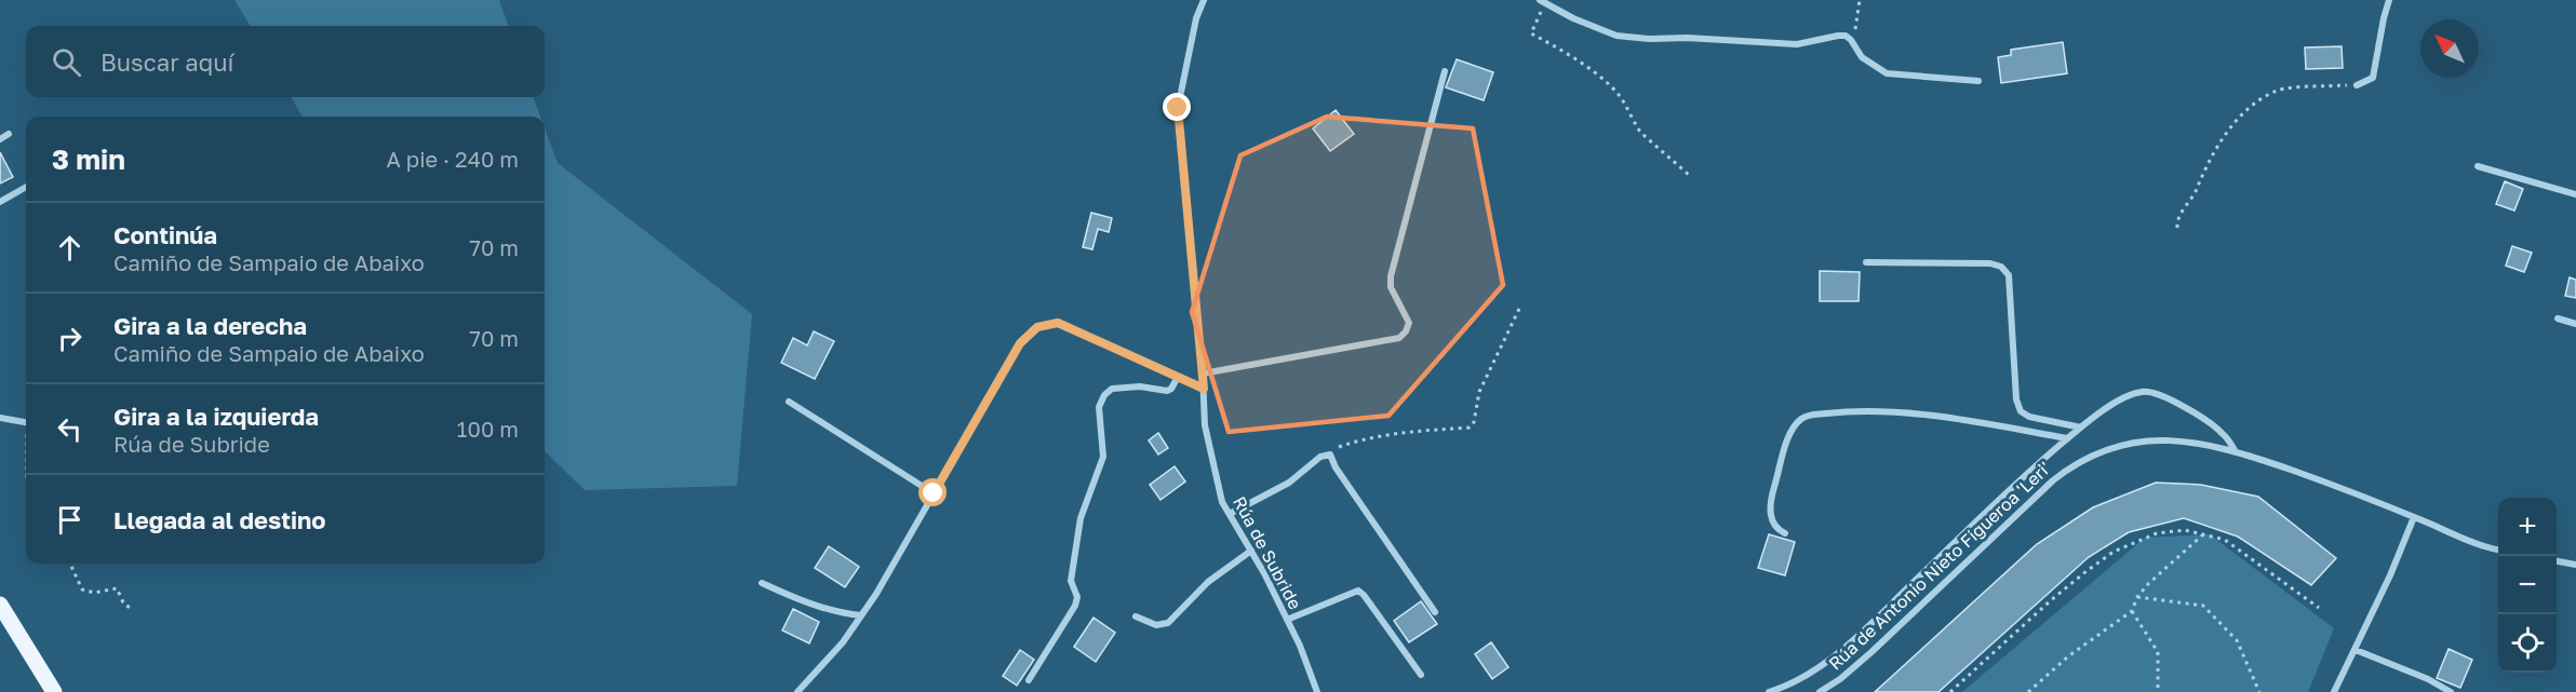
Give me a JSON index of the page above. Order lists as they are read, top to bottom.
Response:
{
  "streets": {
    "street": ["Rúa de Subride", "Rúa de Antonio Nieto Figueroa 'Leri'"]
  },
  "north": "top left",
  "page": {
    "search": "Buscar aquí",
    "heading": ["3 min", "A pie · 240 m"],
    "list": [
      ["Continúa", "Camiño de Sampaio de Abaixo", "70 m"],
      ["Gira a la derecha", "Camiño de Sampaio de Abaixo", "70 m"],
      ["Gira a la izquierda", "Rúa de Subride", "100 m"],
      "Llegada al destino"
    ],
    "map_buttons": ["+", "−"]
  }
}
